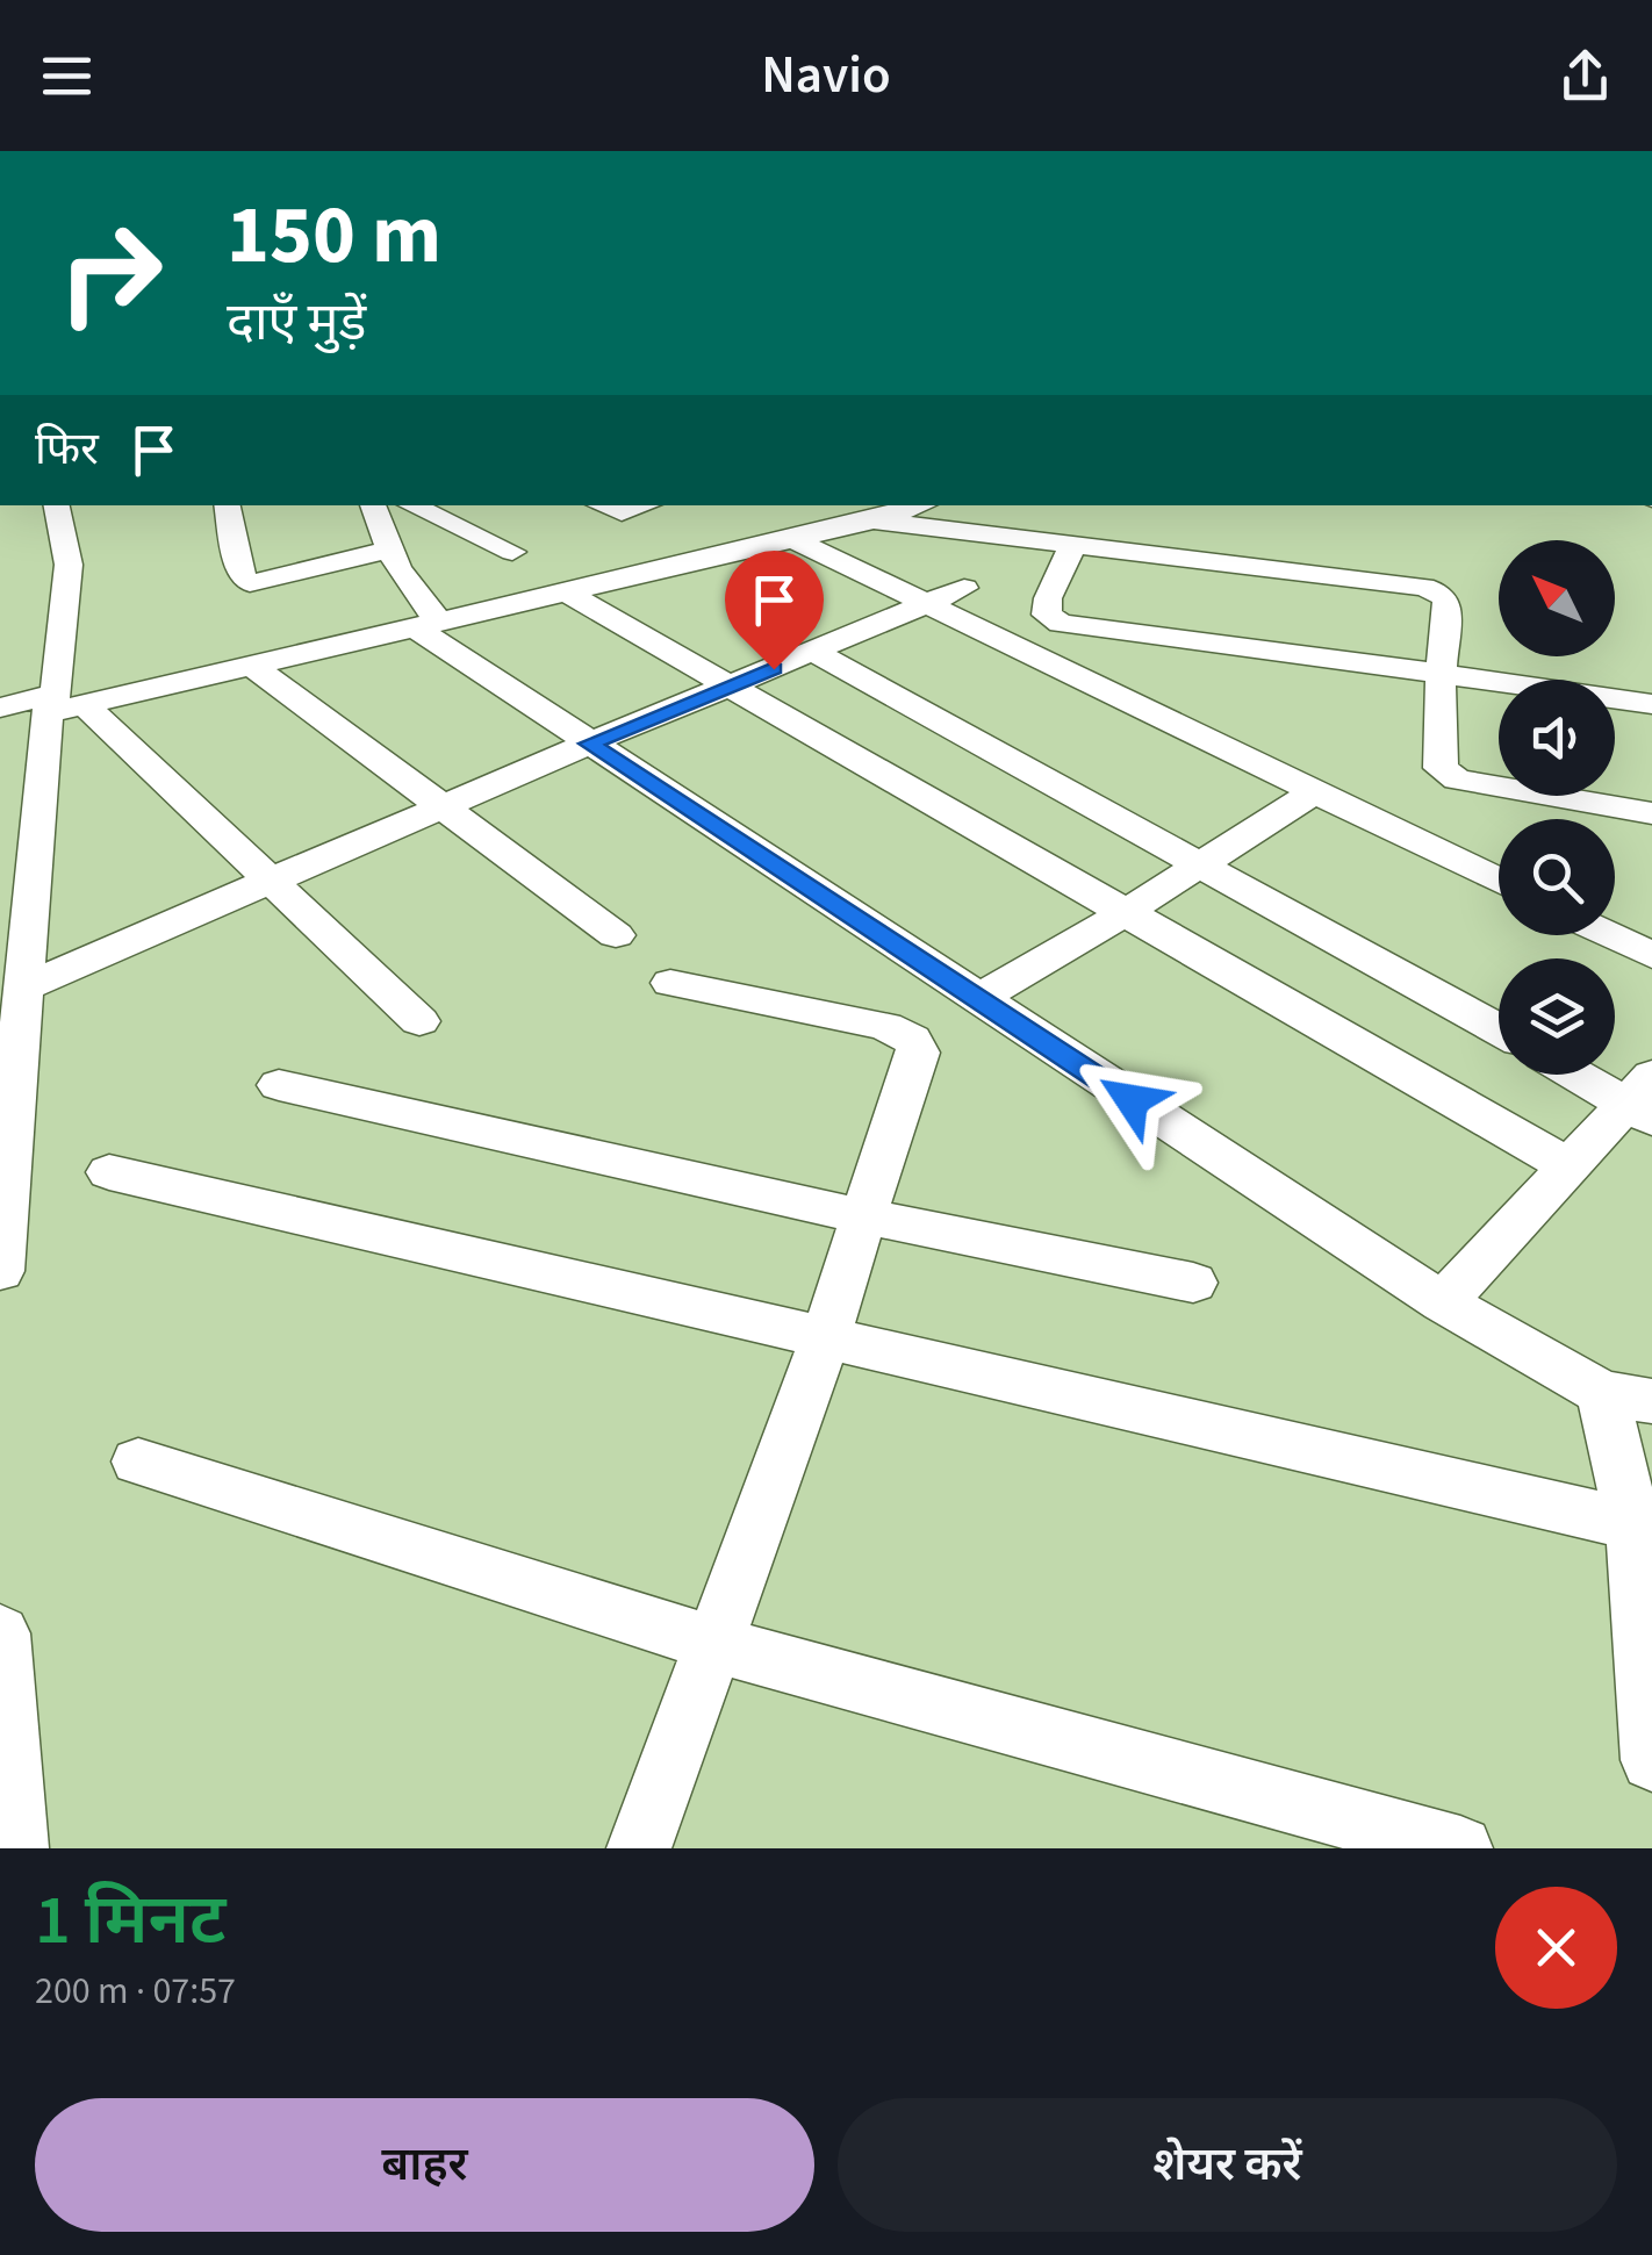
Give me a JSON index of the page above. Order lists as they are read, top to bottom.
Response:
{
  "north": "top left",
  "page": {
    "header": "Navio",
    "turn": ["150 m", "दाएँ मुड़ें"],
    "then": "फिर",
    "heading": ["1 मिनट", "200 m · 07:57"],
    "buttons": ["बाहर", "शेयर करें"]
  }
}
